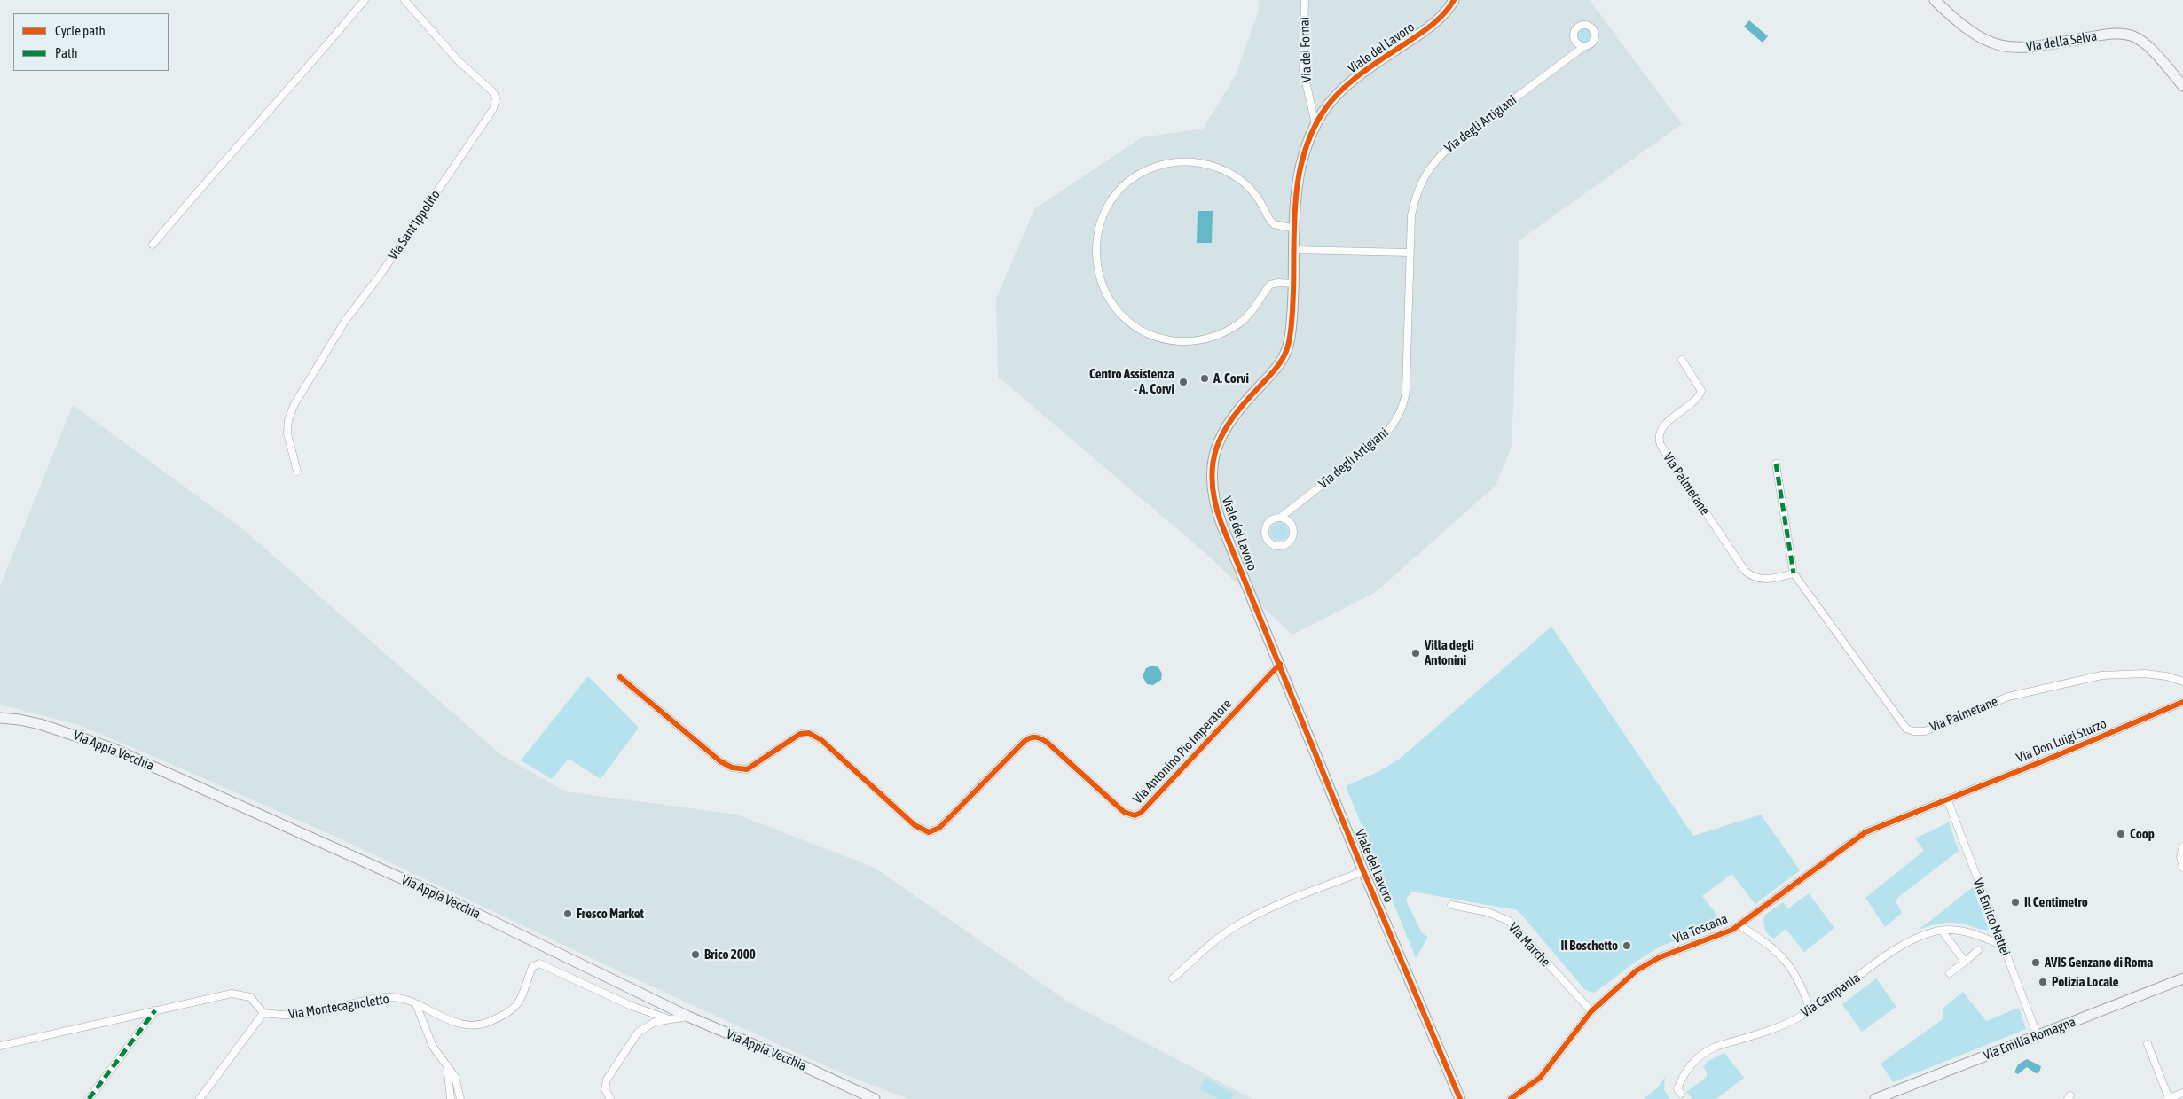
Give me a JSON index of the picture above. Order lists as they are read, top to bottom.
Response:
{
  "streets": {
    "street": [
      "Via della Selva",
      "Viale del Lavoro",
      "Via dei Fornai",
      "Via degli Artigiani",
      "Via Sant'Ippolito",
      "Via Palmetane",
      "Via Don Luigi Sturzo",
      "Via Appia Vecchia",
      "Via Antonino Pio Imperatore",
      "Via Enrico Mattei",
      "Via Toscana",
      "Via Marche",
      "Via Campania",
      "Via Montecagnoletto",
      "Via Emilia Romagna"
    ]
  },
  "crossings": [
    ["Viale del Lavoro", "Via dei Fornai"],
    ["Viale del Lavoro", "Via Antonino Pio Imperatore"],
    ["Via Don Luigi Sturzo", "Via Enrico Mattei"],
    ["Via Don Luigi Sturzo", "Via Toscana"],
    ["Via Enrico Mattei", "Via Toscana"],
    ["Via Enrico Mattei", "Via Campania"],
    ["Via Enrico Mattei", "Via Emilia Romagna"],
    ["Via Toscana", "Via Marche"]
  ],
  "places": [
    "A. Corvi",
    "Centro Assistenza - A. Corvi",
    "Villa degli Antonini",
    "Coop",
    "Il Centimetro",
    "Fresco Market",
    "Il Boschetto",
    "Brico 2000",
    "AVIS Genzano di Roma",
    "Polizia Locale"
  ],
  "legend": ["Cycle path", "Path"]
}
